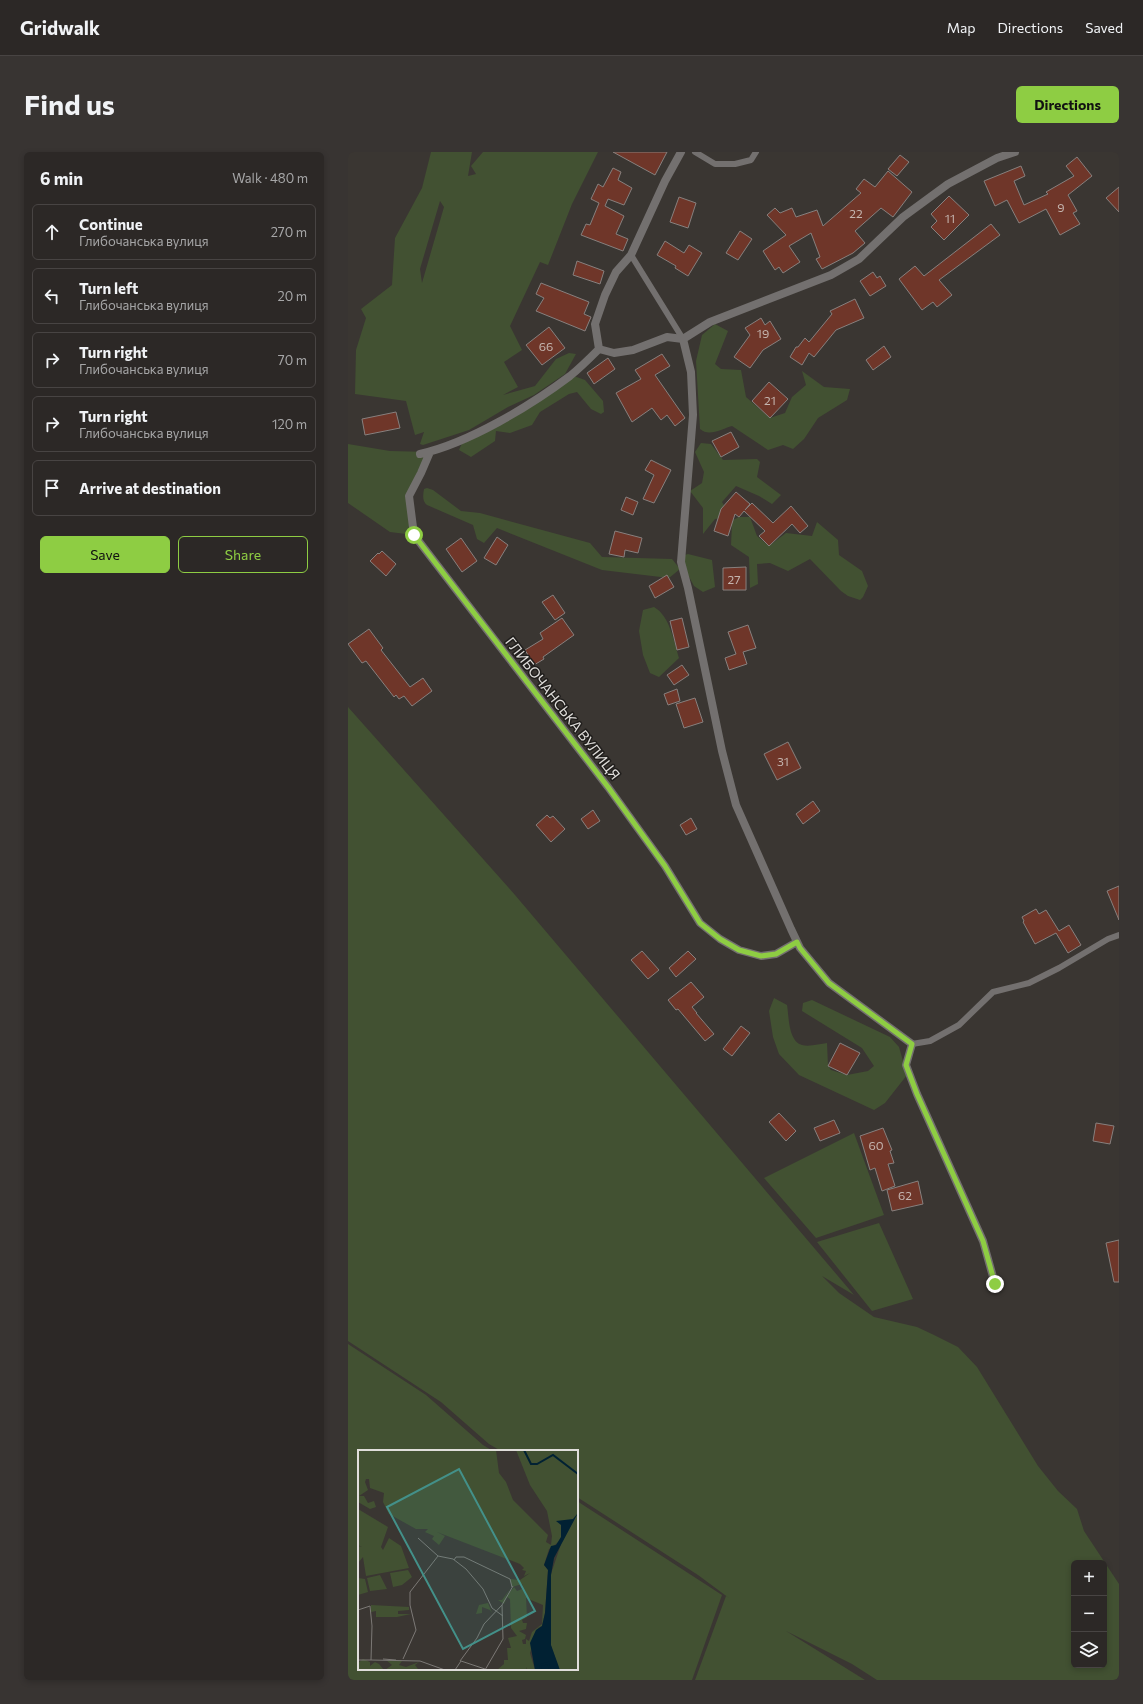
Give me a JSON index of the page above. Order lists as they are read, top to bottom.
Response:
{
  "streets": {
    "street": ["ГЛИБОЧАНСЬКА ВУЛИЦЯ"]
  },
  "house_numbers": [
    "9",
    "22",
    "11",
    "19",
    "66",
    "21",
    "27",
    "31",
    "60",
    "62"
  ],
  "page": {
    "header": "Gridwalk",
    "nav": ["Map", "Directions", "Saved"],
    "buttons": [
      "Directions",
      ["Save", "Share"]
    ],
    "title": "Find us",
    "heading": ["6 min", "Walk · 480 m"],
    "list": [
      ["Continue", "Глибочанська вулиця", "270 m"],
      ["Turn left", "Глибочанська вулиця", "20 m"],
      ["Turn right", "Глибочанська вулиця", "70 m"],
      ["Turn right", "Глибочанська вулиця", "120 m"],
      "Arrive at destination"
    ],
    "map_buttons": ["+", "−"]
  }
}
